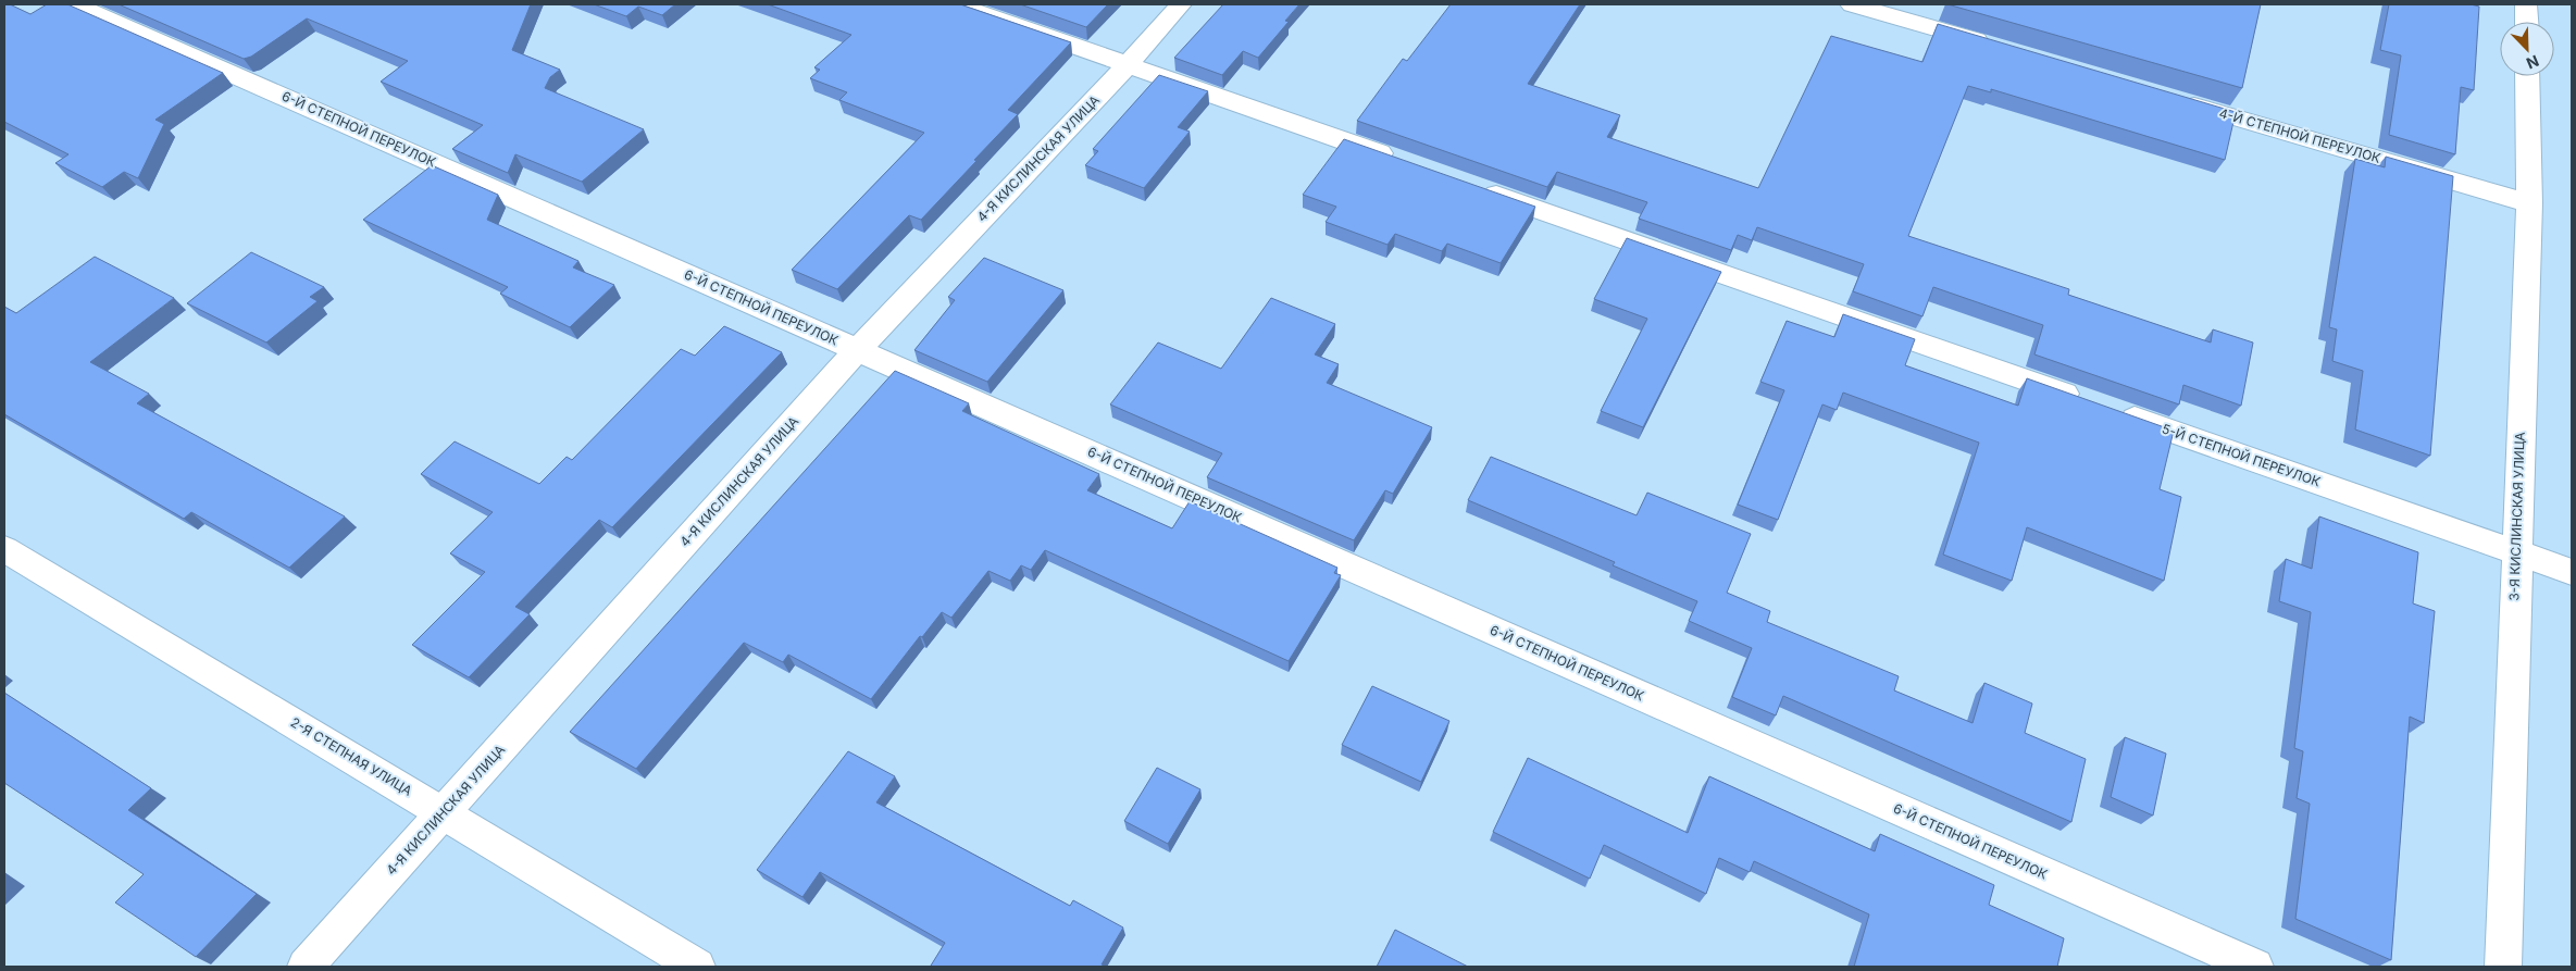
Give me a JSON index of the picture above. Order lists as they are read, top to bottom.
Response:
{
  "streets": {
    "street": [
      "6-Й СТЕПНОЙ ПЕРЕУЛОК",
      "4-Й СТЕПНОЙ ПЕРЕУЛОК",
      "4-Я КИСЛИНСКАЯ УЛИЦА",
      "5-Й СТЕПНОЙ ПЕРЕУЛОК",
      "3-Я КИСЛИНСКАЯ УЛИЦА",
      "2-Я СТЕПНАЯ УЛИЦА"
    ]
  },
  "crossings": [
    ["6-Й СТЕПНОЙ ПЕРЕУЛОК", "4-Я КИСЛИНСКАЯ УЛИЦА"],
    ["4-Й СТЕПНОЙ ПЕРЕУЛОК", "3-Я КИСЛИНСКАЯ УЛИЦА"],
    ["4-Я КИСЛИНСКАЯ УЛИЦА", "2-Я СТЕПНАЯ УЛИЦА"],
    ["5-Й СТЕПНОЙ ПЕРЕУЛОК", "3-Я КИСЛИНСКАЯ УЛИЦА"]
  ],
  "north": "bottom right"
}
